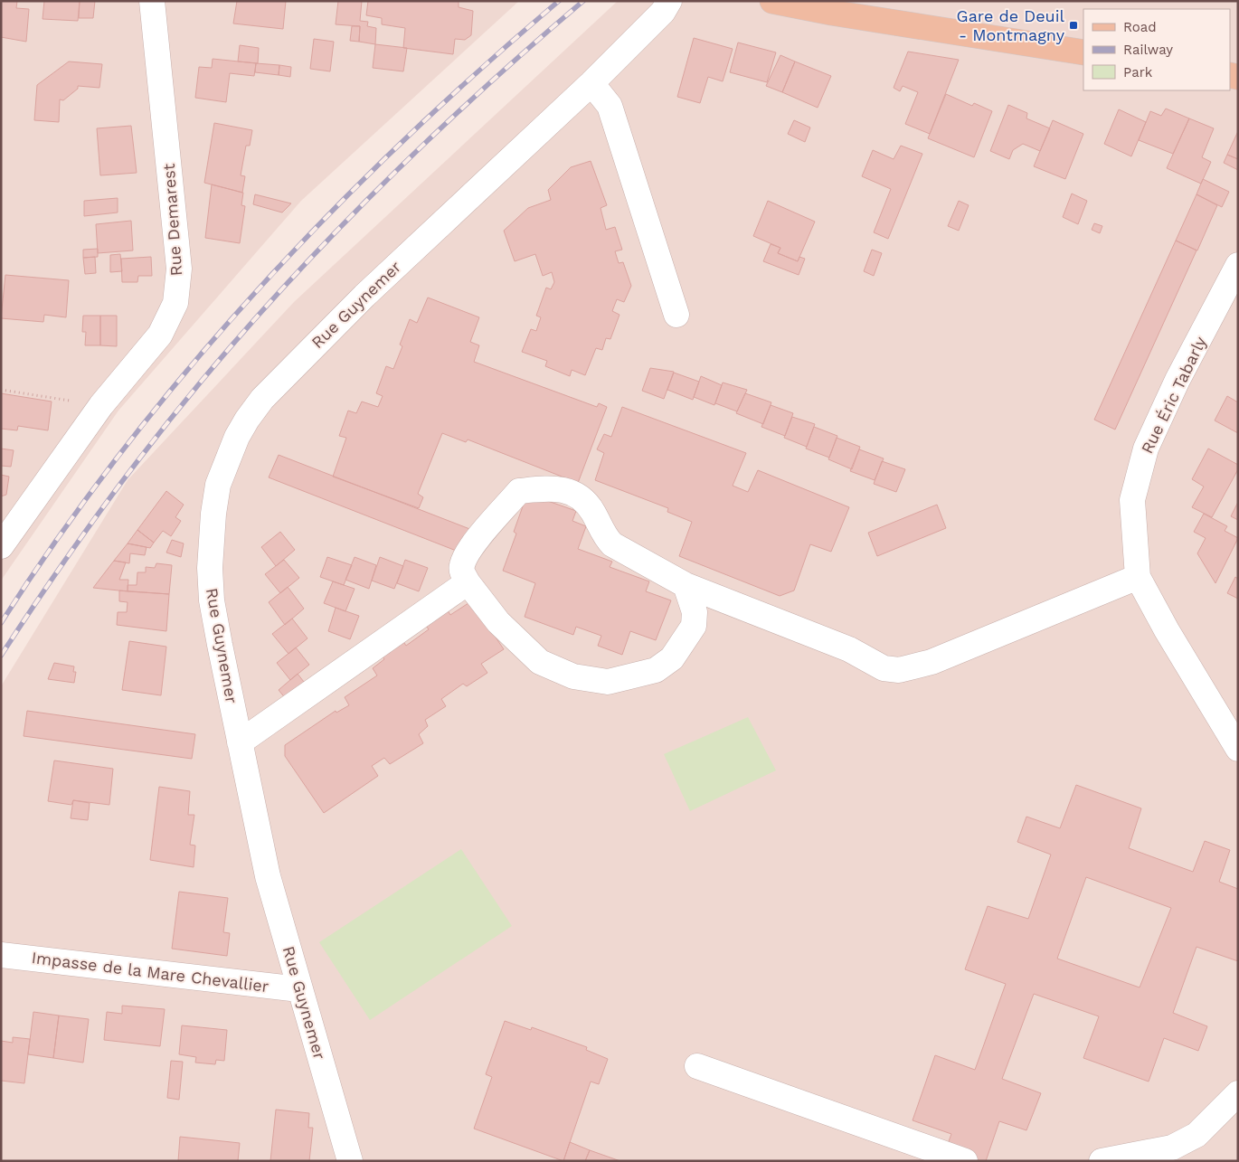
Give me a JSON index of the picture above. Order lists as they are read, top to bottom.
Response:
{
  "streets": {
    "street": [
      "Rue Demarest",
      "Rue Guynemer",
      "Rue Éric Tabarly",
      "Impasse de la Mare Chevallier"
    ]
  },
  "crossings": [
    ["Rue Guynemer", "Impasse de la Mare Chevallier"]
  ],
  "places": {
    "transit": ["Gare de Deuil - Montmagny"]
  },
  "legend": ["Road", "Railway", "Park"]
}
